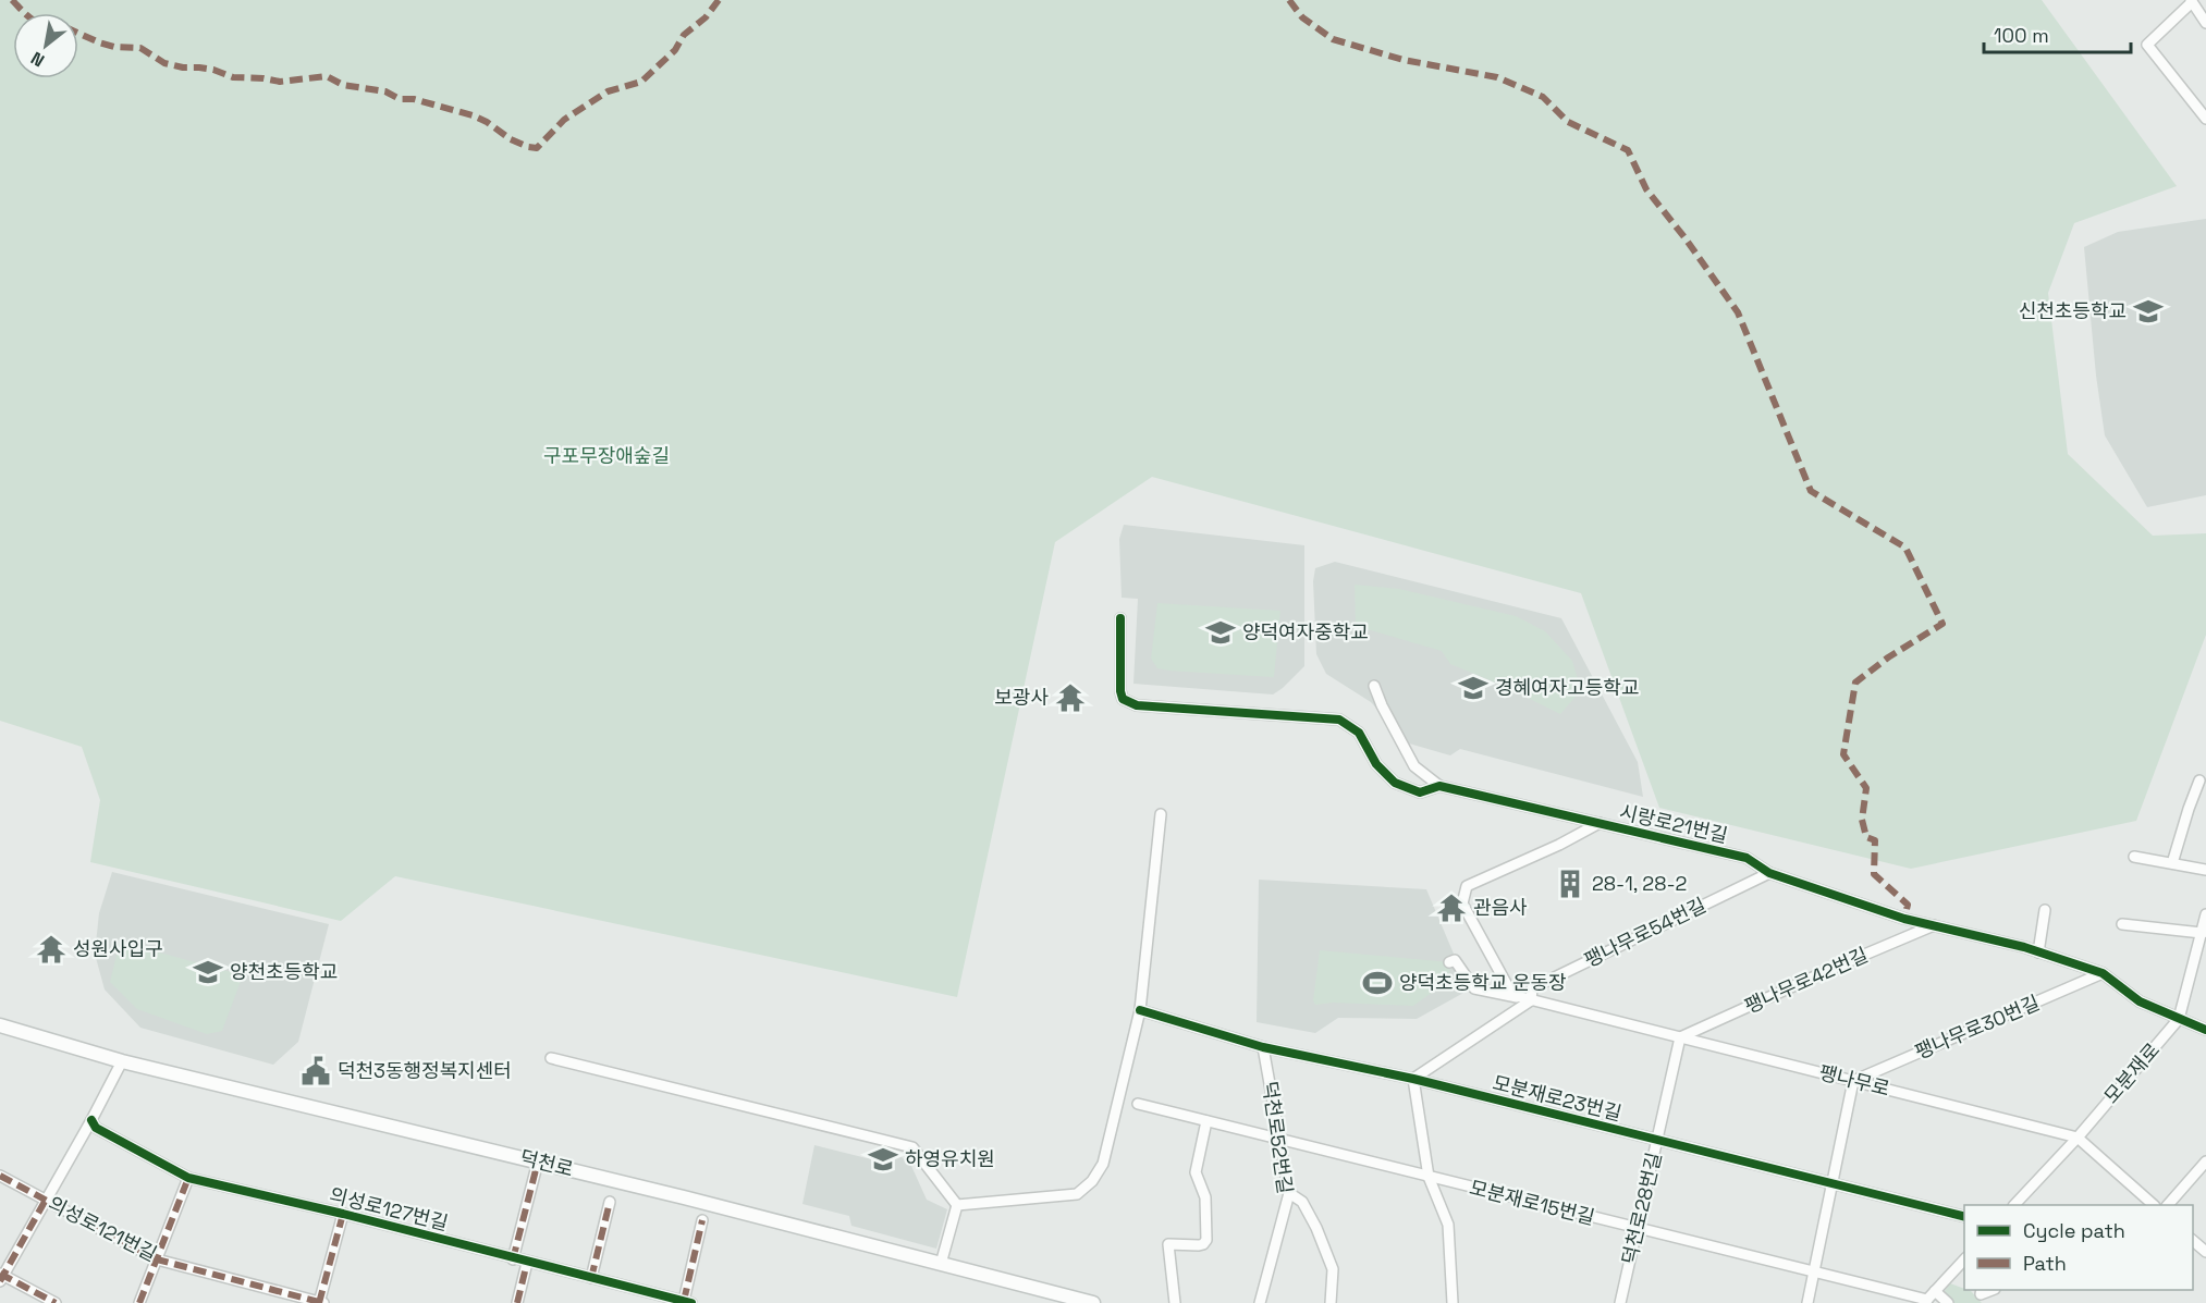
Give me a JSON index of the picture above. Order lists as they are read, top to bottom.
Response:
{
  "streets": {
    "main road": ["덕천로"],
    "street": [
      "시랑로21번길",
      "팽나무로54번길",
      "팽나무로42번길",
      "팽나무로30번길",
      "모분재로",
      "팽나무로",
      "모분재로23번길",
      "덕천로52번길",
      "모분재로15번길",
      "덕천로28번길",
      "의성로127번길",
      "의성로121번길"
    ]
  },
  "crossings": [
    ["시랑로21번길", "팽나무로54번길"],
    ["시랑로21번길", "팽나무로42번길"],
    ["시랑로21번길", "팽나무로30번길"],
    ["시랑로21번길", "모분재로"],
    ["시랑로21번길", "팽나무로"],
    ["팽나무로54번길", "팽나무로"],
    ["팽나무로42번길", "팽나무로"],
    ["팽나무로42번길", "덕천로28번길"],
    ["팽나무로30번길", "팽나무로"],
    ["모분재로", "팽나무로"],
    ["팽나무로", "덕천로28번길"],
    ["모분재로23번길", "덕천로52번길"],
    ["모분재로23번길", "덕천로28번길"],
    ["덕천로52번길", "모분재로15번길"],
    ["모분재로15번길", "덕천로28번길"]
  ],
  "parks": ["구포무장애숲길"],
  "places": {
    "school or university": [
      "신천초등학교",
      "양덕여자중학교",
      "경혜여자고등학교",
      "양천초등학교",
      "하영유치원"
    ],
    "temple": ["보광사", "관음사", "성원사입구"],
    "building": ["28-1, 28-2"],
    "sports": ["양덕초등학교 운동장"],
    "public building": ["덕천3동행정복지센터"]
  },
  "legend": ["Cycle path", "Path"],
  "scale_bar": "100 m",
  "north": "bottom left"
}
